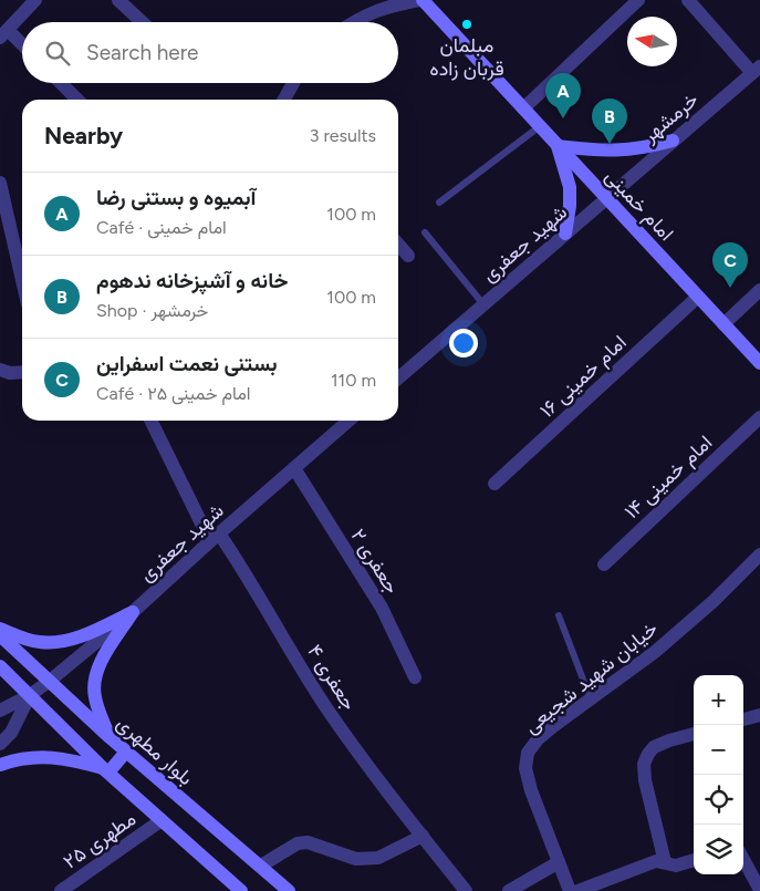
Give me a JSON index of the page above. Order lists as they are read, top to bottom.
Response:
{
  "streets": {
    "main road": ["امام خمینی", "بلوار مطهری"],
    "street": [
      "خرمشهر",
      "شهید جعفری",
      "امام خمینی ۱۶",
      "امام خمینی ۱۴",
      "جعفری ۲",
      "جعفری ۴",
      "خیابان شهید شجیعی",
      "مطهری ۲۵"
    ]
  },
  "crossings": [
    ["خرمشهر", "امام خمینی"],
    ["خرمشهر", "شهید جعفری"],
    ["امام خمینی", "شهید جعفری"],
    ["امام خمینی", "امام خمینی ۱۶"],
    ["شهید جعفری", "جعفری ۲"],
    ["شهید جعفری", "جعفری ۴"],
    ["شهید جعفری", "بلوار مطهری"]
  ],
  "places": ["مبلمان قربان زاده"],
  "north": "left",
  "page": {
    "search": "Search here",
    "pins": ["A", "B", "C"],
    "heading": ["Nearby", "3 results"],
    "list": [
      {
        "mark": "A",
        "name": "آبمیوه و بستنی رضا",
        "note": "Café · امام خمینی",
        "value": "100 m"
      },
      {
        "mark": "B",
        "name": "خانه و آشپزخانه ندهوم",
        "note": "Shop · خرمشهر",
        "value": "100 m"
      },
      {
        "mark": "C",
        "name": "بستنی نعمت اسفراین",
        "note": "Café · امام خمینی ۲۵",
        "value": "110 m"
      }
    ],
    "map_buttons": ["+", "−"]
  }
}
